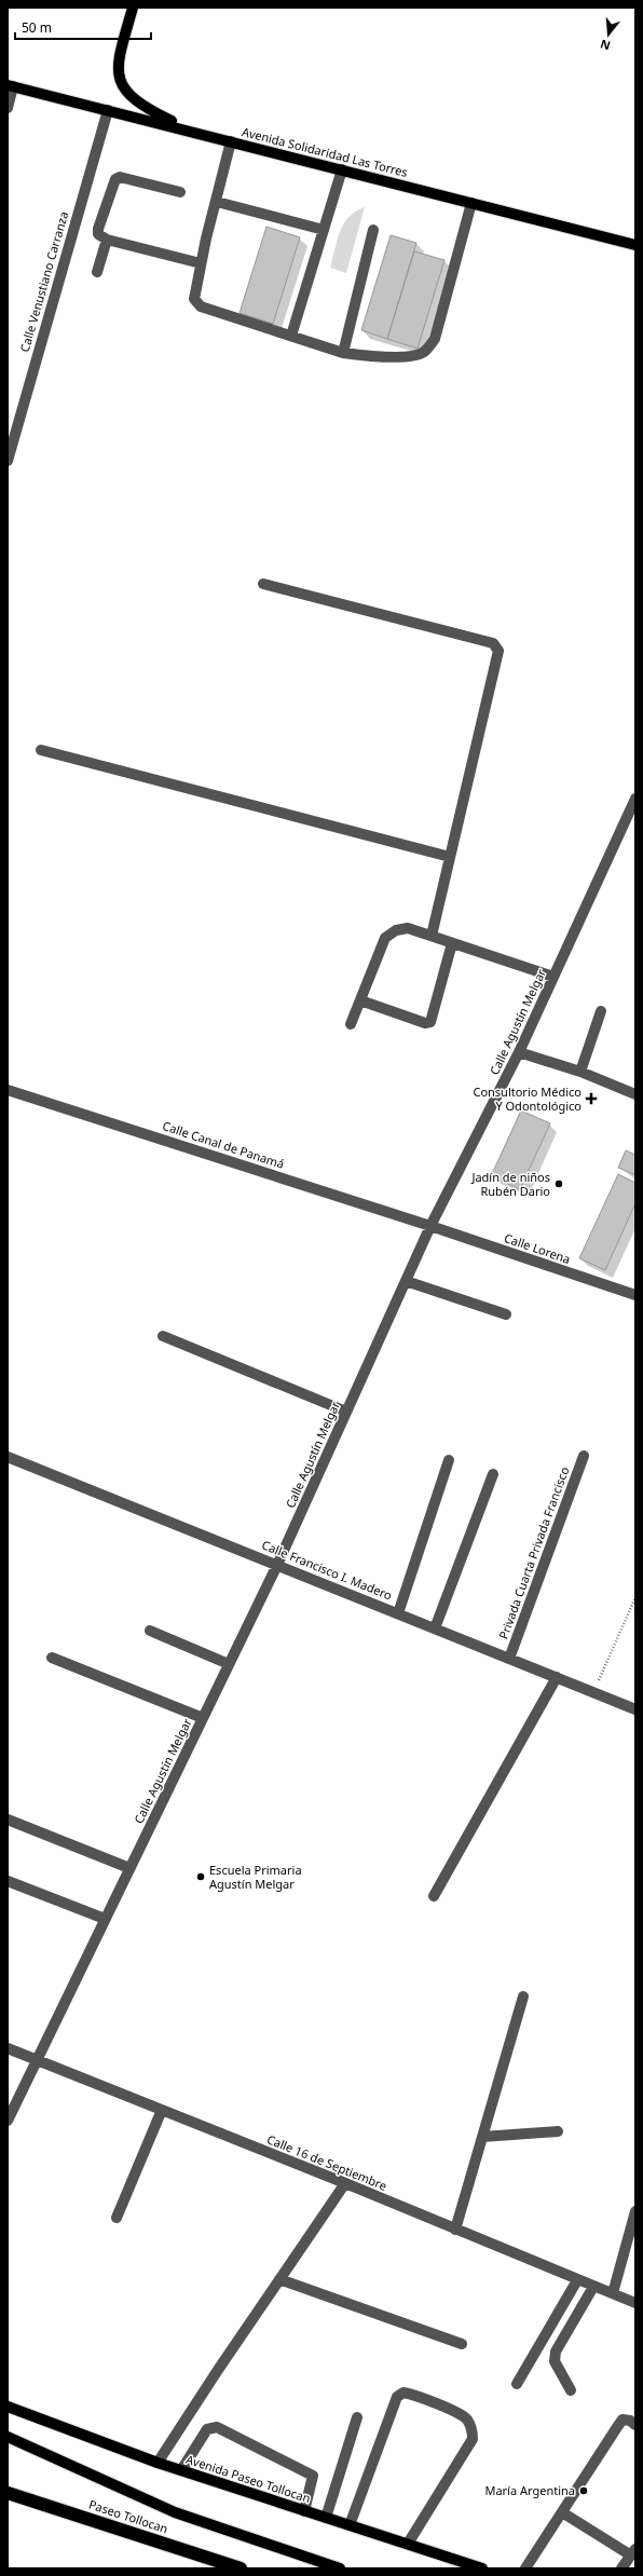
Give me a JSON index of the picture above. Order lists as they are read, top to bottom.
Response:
{
  "streets": {
    "highway": ["Paseo Tollocan"],
    "main road": ["Avenida Solidaridad Las Torres", "Avenida Paseo Tollocan"],
    "street": [
      "Calle Venustiano Carranza",
      "Calle Agustín Melgar",
      "Calle Canal de Panamá",
      "Calle Lorena",
      "Privada Cuarta Privada Francisco",
      "Calle Francisco I. Madero",
      "Calle 16 de Septiembre"
    ]
  },
  "crossings": [
    ["Avenida Solidaridad Las Torres", "Calle Venustiano Carranza"],
    ["Calle Agustín Melgar", "Calle Canal de Panamá"],
    ["Calle Agustín Melgar", "Calle Lorena"],
    ["Calle Agustín Melgar", "Calle Francisco I. Madero"],
    ["Calle Agustín Melgar", "Calle 16 de Septiembre"],
    ["Calle Canal de Panamá", "Calle Lorena"],
    ["Privada Cuarta Privada Francisco", "Calle Francisco I. Madero"]
  ],
  "places": {
    "health": ["Consultorio Médico Y Odontológico"],
    "other": ["Jadín de niños Rubén Dario", "Escuela Primaria Agustín Melgar", "María Argentina"]
  },
  "scale_bar": "50 m",
  "north": "bottom"
}
